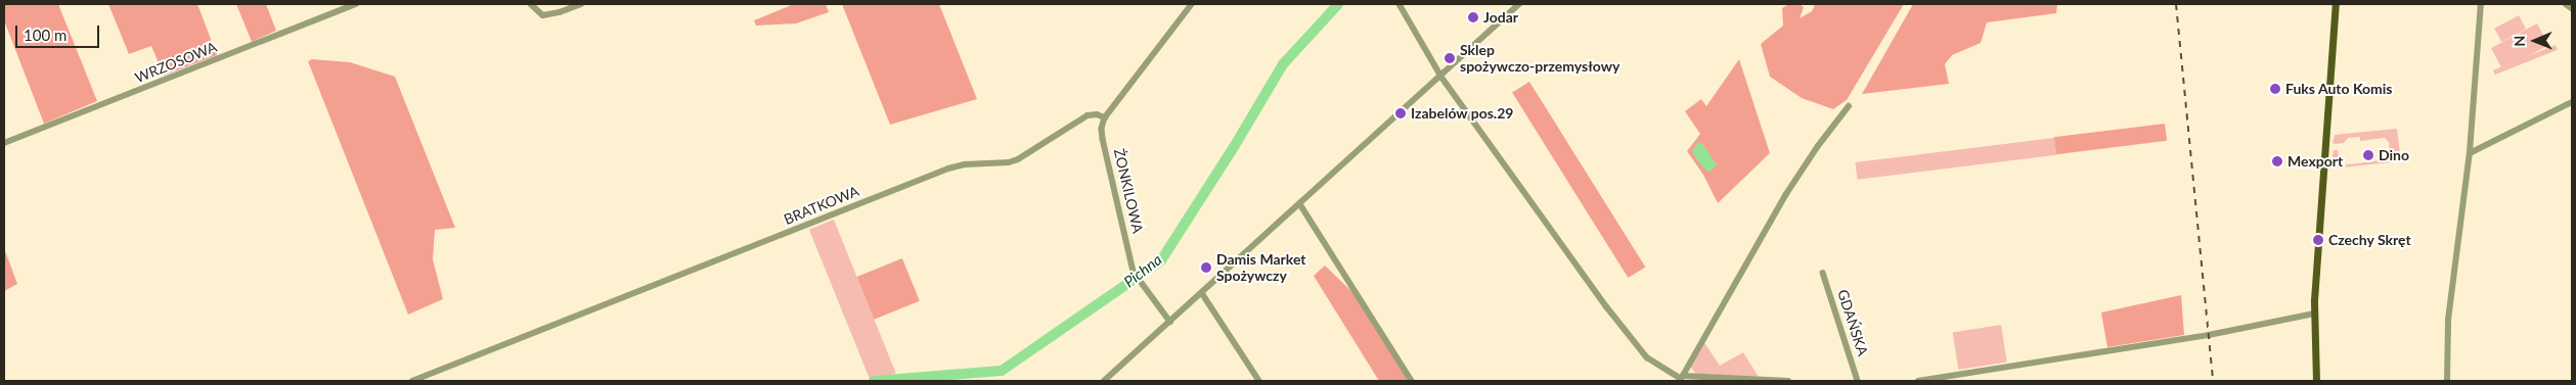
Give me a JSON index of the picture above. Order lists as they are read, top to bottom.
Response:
{
  "streets": {
    "street": [
      "WRZOSOWA",
      "ŻONKILOWA",
      "BRATKOWA",
      "GDAŃSKA"
    ]
  },
  "crossings": [
    ["ŻONKILOWA", "BRATKOWA"]
  ],
  "water": ["Pichna"],
  "places": [
    "Jodar",
    "Sklep spożywczo-przemysłowy",
    "Fuks Auto Komis",
    "Izabelów pos.29",
    "Dino",
    "Mexport",
    "Czechy Skręt",
    "Damis Market Spożywczy"
  ],
  "scale_bar": "100 m",
  "north": "left"
}
